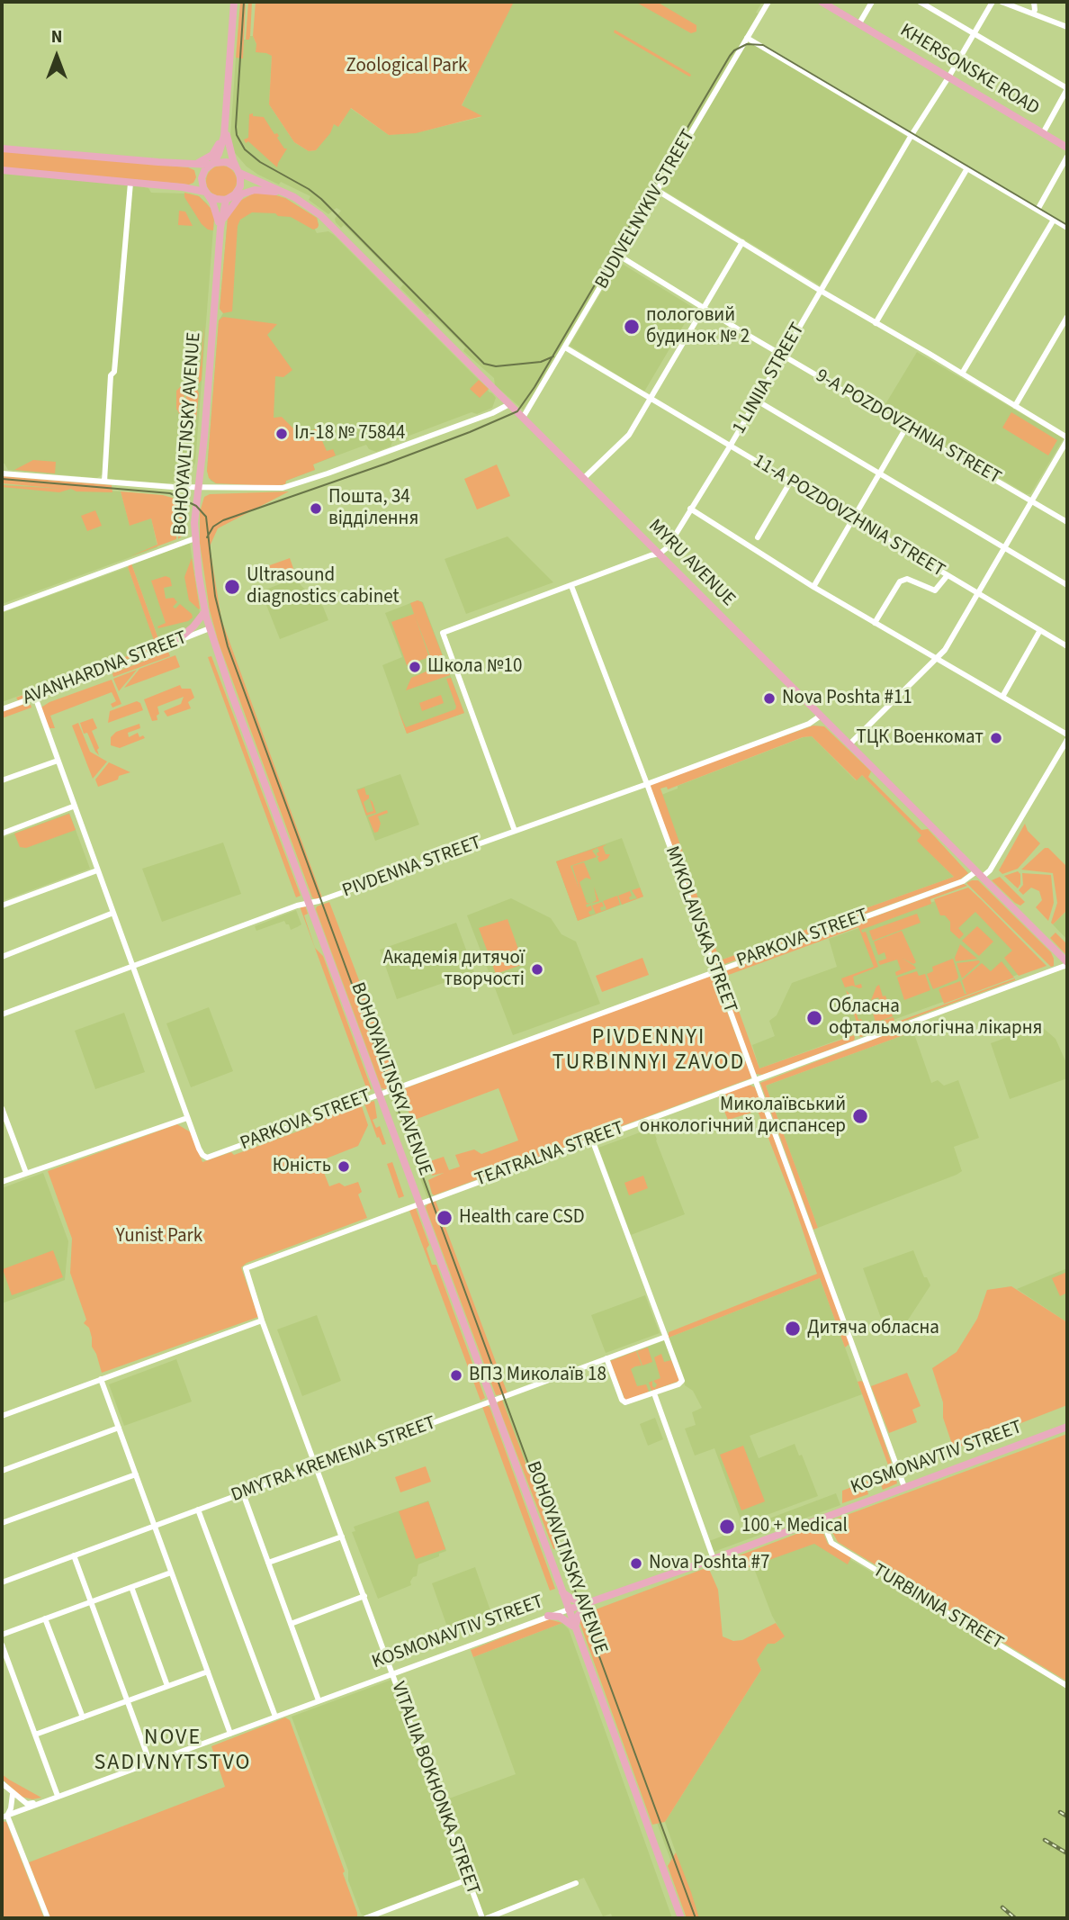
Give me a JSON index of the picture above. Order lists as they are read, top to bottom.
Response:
{
  "streets": {
    "main road": [
      "KHERSONSKE ROAD",
      "BOHOYAVLTNSKY AVENUE",
      "MYRU AVENUE",
      "KOSMONAVTIV STREET"
    ],
    "street": [
      "BUDIVELNYKIV STREET",
      "1 LINIIA STREET",
      "9-A POZDOVZHNIA STREET",
      "11-A POZDOVZHNIA STREET",
      "AVANHARDNA STREET",
      "PIVDENNA STREET",
      "MYKOLAIVSKA STREET",
      "PARKOVA STREET",
      "TEATRALNA STREET",
      "DMYTRA KREMENIA STREET",
      "TURBINNA STREET",
      "VITALIIA BOKHONKA STREET"
    ]
  },
  "crossings": [
    ["KHERSONSKE ROAD", "1 LINIIA STREET"],
    ["BUDIVELNYKIV STREET", "9-A POZDOVZHNIA STREET"],
    ["BUDIVELNYKIV STREET", "11-A POZDOVZHNIA STREET"],
    ["BUDIVELNYKIV STREET", "MYRU AVENUE"],
    ["1 LINIIA STREET", "9-A POZDOVZHNIA STREET"],
    ["1 LINIIA STREET", "11-A POZDOVZHNIA STREET"],
    ["1 LINIIA STREET", "MYRU AVENUE"],
    ["BOHOYAVLTNSKY AVENUE", "MYRU AVENUE"],
    ["BOHOYAVLTNSKY AVENUE", "AVANHARDNA STREET"],
    ["BOHOYAVLTNSKY AVENUE", "PIVDENNA STREET"],
    ["BOHOYAVLTNSKY AVENUE", "PARKOVA STREET"],
    ["BOHOYAVLTNSKY AVENUE", "TEATRALNA STREET"],
    ["BOHOYAVLTNSKY AVENUE", "KOSMONAVTIV STREET"],
    ["BOHOYAVLTNSKY AVENUE", "DMYTRA KREMENIA STREET"],
    ["MYRU AVENUE", "PIVDENNA STREET"],
    ["MYRU AVENUE", "PARKOVA STREET"],
    ["MYRU AVENUE", "TEATRALNA STREET"],
    ["PIVDENNA STREET", "MYKOLAIVSKA STREET"],
    ["MYKOLAIVSKA STREET", "PARKOVA STREET"],
    ["MYKOLAIVSKA STREET", "TEATRALNA STREET"],
    ["MYKOLAIVSKA STREET", "KOSMONAVTIV STREET"],
    ["TEATRALNA STREET", "VITALIIA BOKHONKA STREET"],
    ["KOSMONAVTIV STREET", "TURBINNA STREET"],
    ["KOSMONAVTIV STREET", "VITALIIA BOKHONKA STREET"],
    ["DMYTRA KREMENIA STREET", "VITALIIA BOKHONKA STREET"]
  ],
  "districts": ["PIVDENNYI TURBINNYI ZAVOD", "NOVE SADIVNYTSTVO"],
  "parks": ["Zoological Park", "Yunist Park"],
  "places": [
    "пологовий будинок № 2",
    "Іл-18 № 75844",
    "Пошта, 34 відділення",
    "Ultrasound diagnostics cabinet",
    "Школа №10",
    "Nova Poshta #11",
    "ТЦК Военкомат",
    "Академія дитячої творчості",
    "Обласна офтальмологічна лікарня",
    "Миколаївський онкологічний диспансер",
    "Юність",
    "Health care CSD",
    "Дитяча обласна",
    "ВПЗ Миколаїв 18",
    "100 + Medical",
    "Nova Poshta #7"
  ],
  "north": "top"
}
